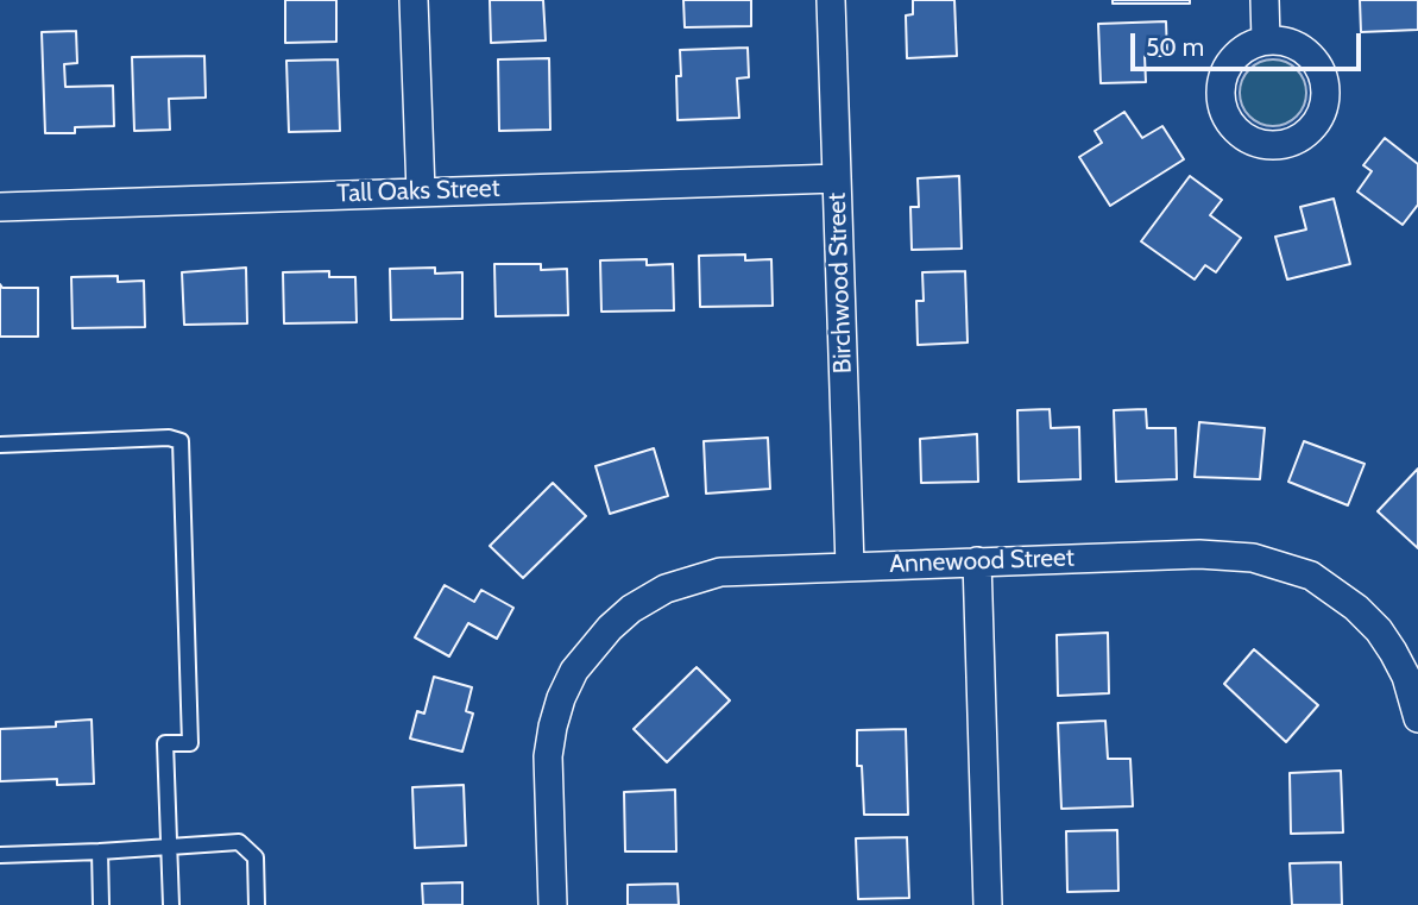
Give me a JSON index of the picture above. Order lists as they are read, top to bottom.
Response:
{
  "streets": {
    "street": ["Tall Oaks Street", "Birchwood Street", "Annewood Street"]
  },
  "crossings": [
    ["Tall Oaks Street", "Birchwood Street"],
    ["Birchwood Street", "Annewood Street"]
  ],
  "scale_bar": "50 m"
}
